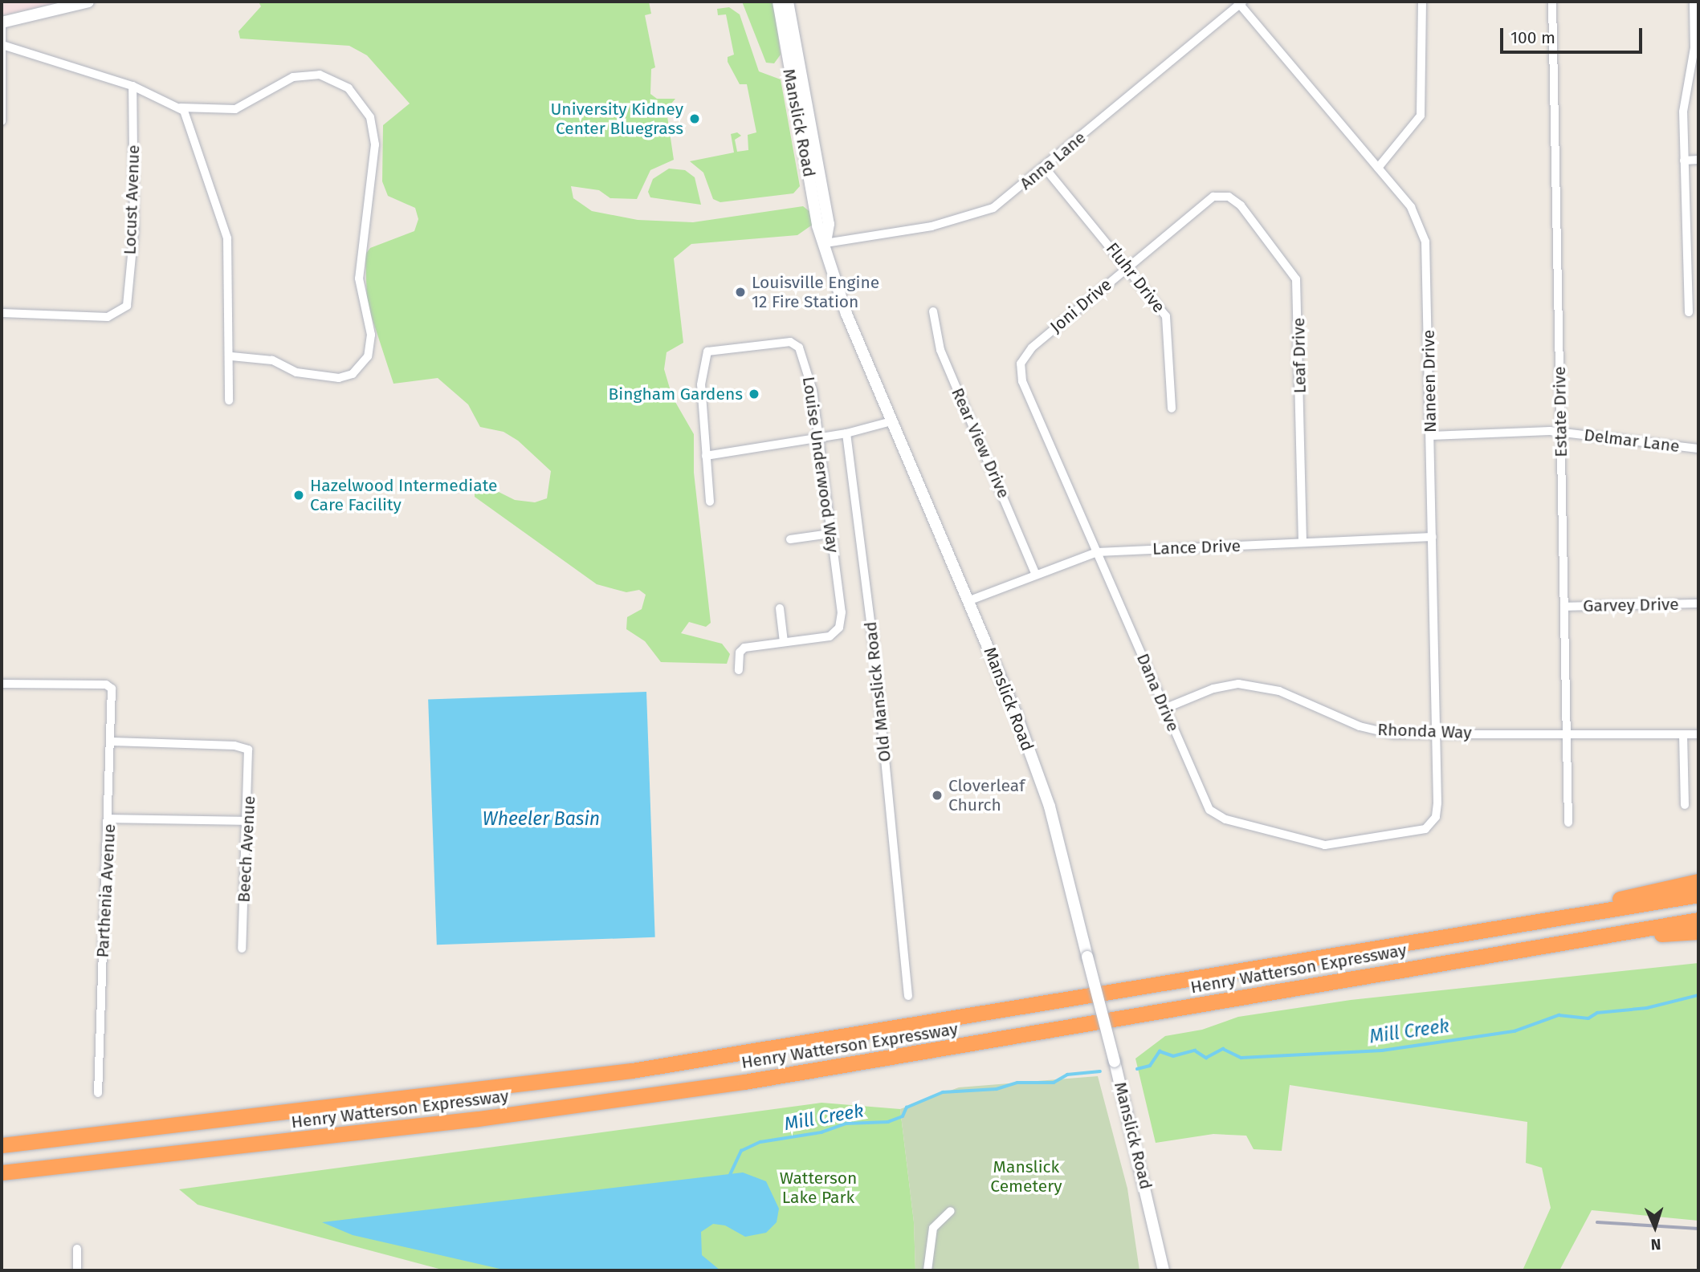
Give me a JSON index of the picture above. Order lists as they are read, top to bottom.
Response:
{
  "streets": {
    "highway": ["Henry Watterson Expressway"],
    "main road": ["Manslick Road"],
    "street": [
      "Anna Lane",
      "Locust Avenue",
      "Fluhr Drive",
      "Joni Drive",
      "Leaf Drive",
      "Naneen Drive",
      "Estate Drive",
      "Delmar Lane",
      "Rear View Drive",
      "Louise Underwood Way",
      "Lance Drive",
      "Garvey Drive",
      "Old Manslick Road",
      "Dana Drive",
      "Rhonda Way",
      "Beech Avenue",
      "Parthenia Avenue"
    ]
  },
  "crossings": [
    ["Manslick Road", "Anna Lane"],
    ["Manslick Road", "Lance Drive"],
    ["Anna Lane", "Fluhr Drive"],
    ["Anna Lane", "Naneen Drive"],
    ["Fluhr Drive", "Joni Drive"],
    ["Joni Drive", "Leaf Drive"],
    ["Joni Drive", "Dana Drive"],
    ["Leaf Drive", "Lance Drive"],
    ["Naneen Drive", "Delmar Lane"],
    ["Naneen Drive", "Lance Drive"],
    ["Naneen Drive", "Dana Drive"],
    ["Naneen Drive", "Rhonda Way"],
    ["Estate Drive", "Delmar Lane"],
    ["Estate Drive", "Garvey Drive"],
    ["Estate Drive", "Rhonda Way"],
    ["Rear View Drive", "Lance Drive"],
    ["Lance Drive", "Dana Drive"],
    ["Dana Drive", "Rhonda Way"],
    ["Beech Avenue", "Parthenia Avenue"]
  ],
  "water": ["Wheeler Basin", "Mill Creek"],
  "parks": ["Manslick Cemetery", "Watterson Lake Park"],
  "places": [
    "University Kidney Center Bluegrass",
    "Louisville Engine 12 Fire Station",
    "Bingham Gardens",
    "Hazelwood Intermediate Care Facility",
    "Cloverleaf Church"
  ],
  "scale_bar": "100 m",
  "north": "bottom"
}
